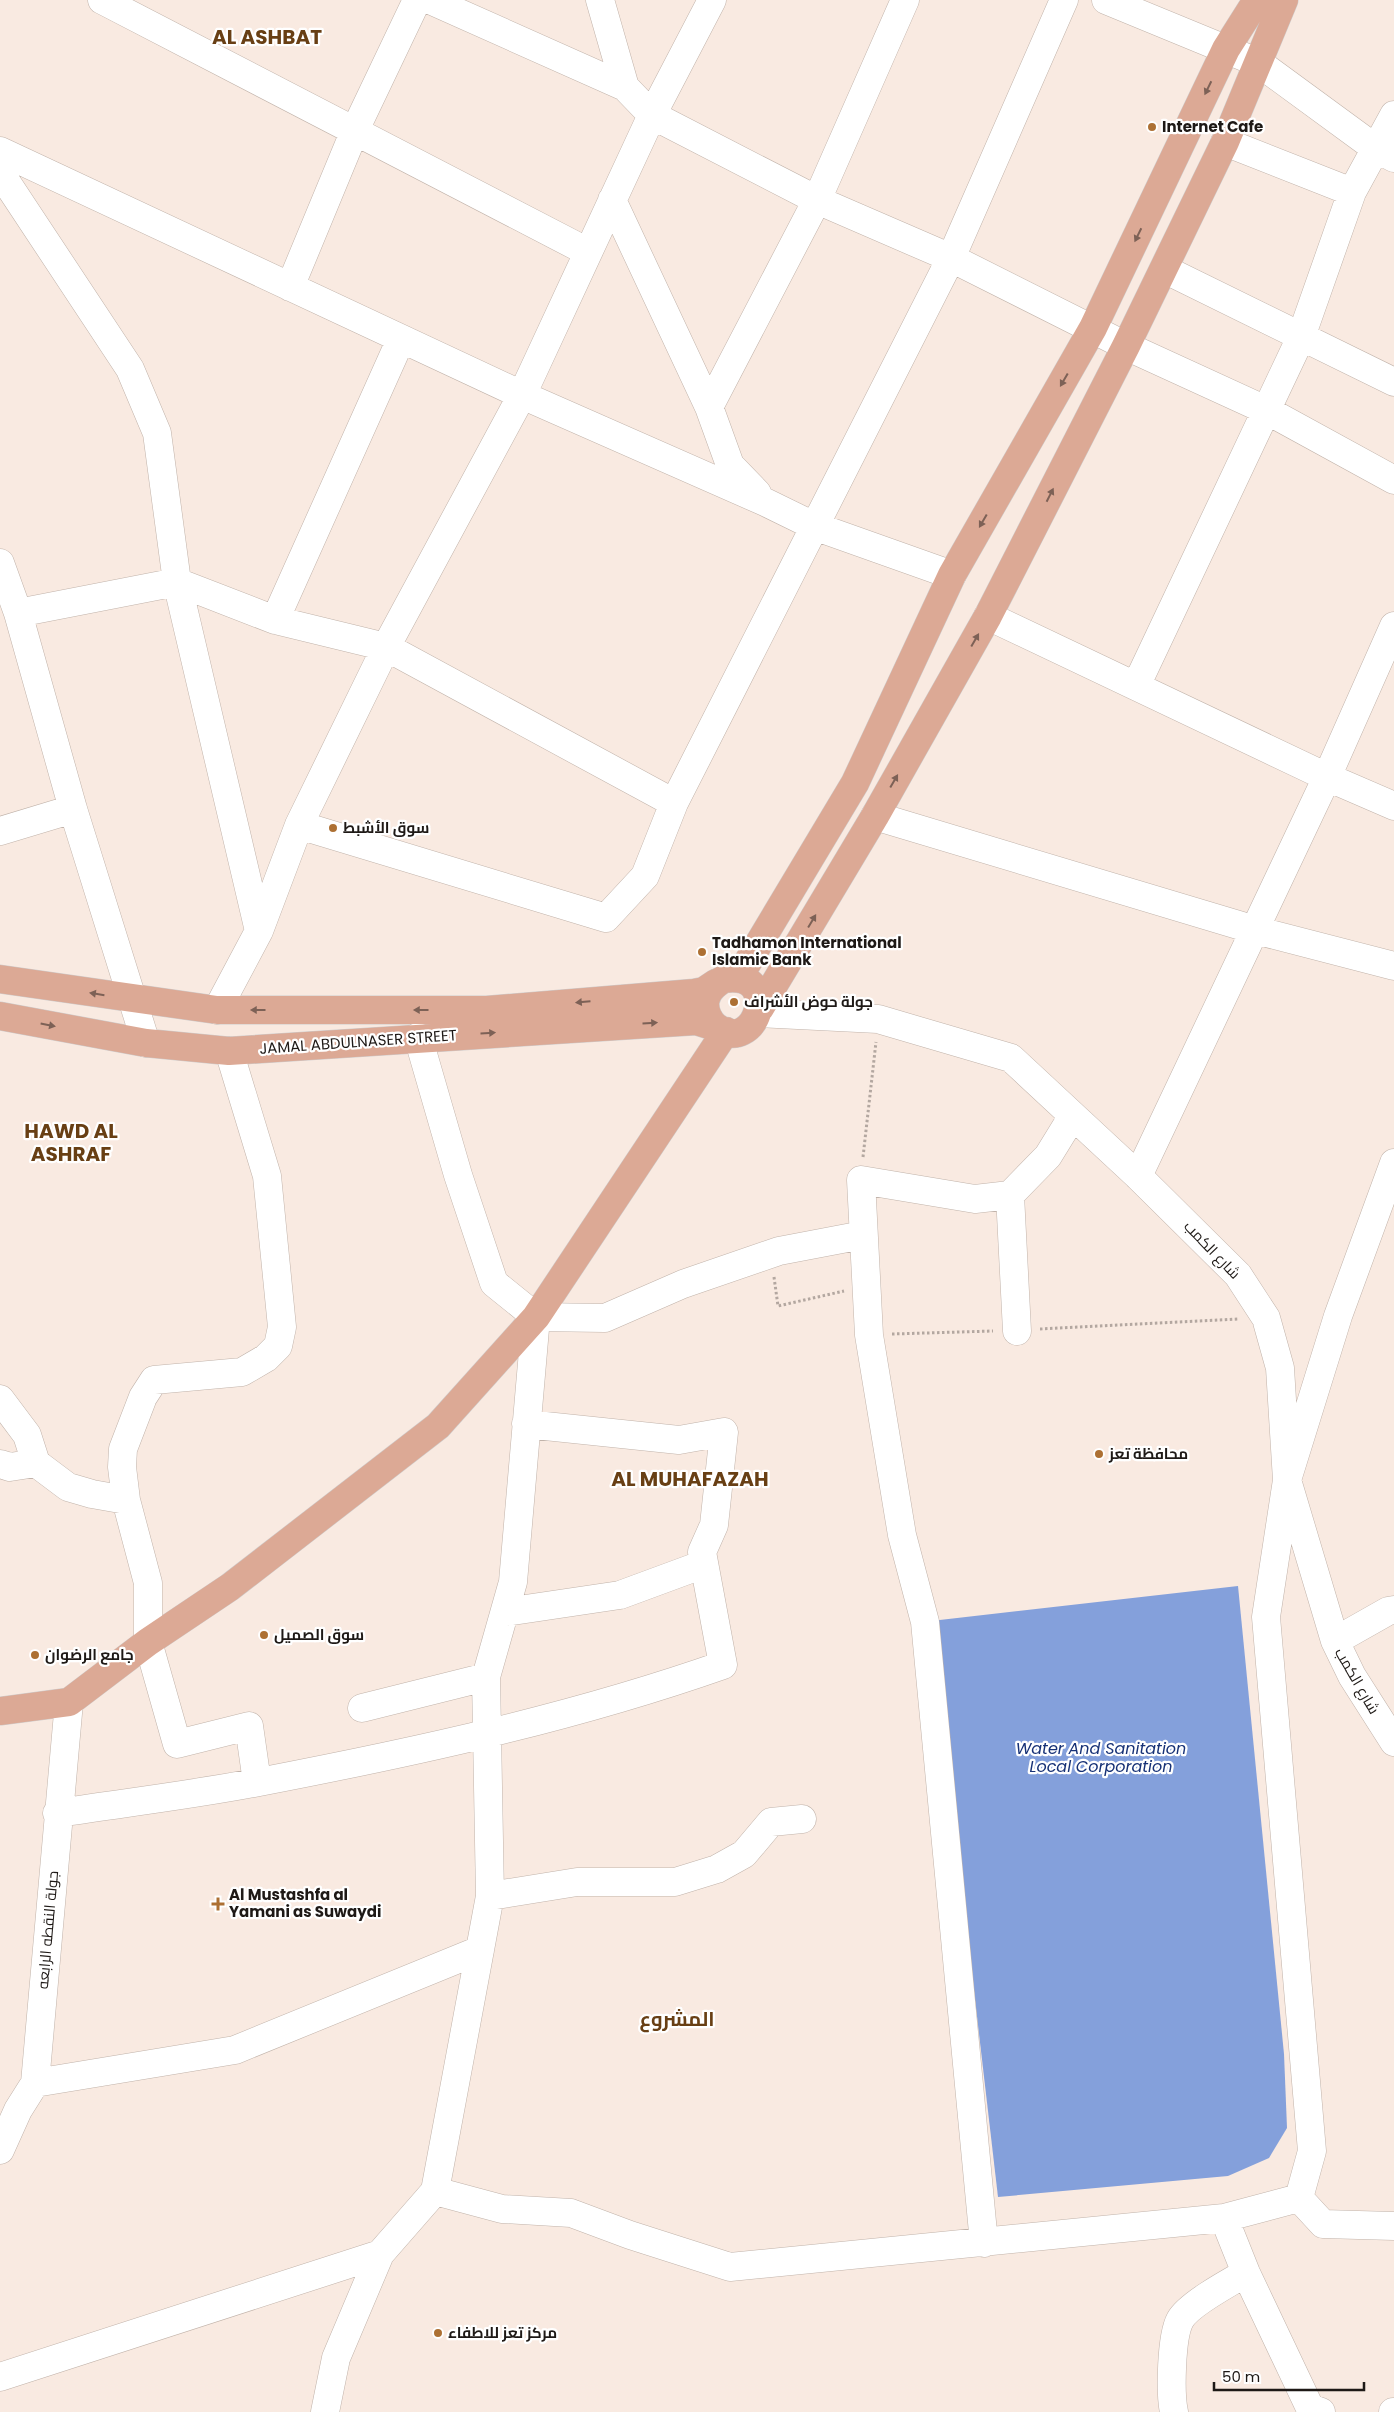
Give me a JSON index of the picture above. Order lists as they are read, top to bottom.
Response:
{
  "streets": {
    "main road": ["JAMAL ABDULNASER STREET"],
    "street": ["شارع الكمب", "جولة النقطه الرابعه"]
  },
  "crossings": [
    ["JAMAL ABDULNASER STREET", "شارع الكمب"]
  ],
  "districts": [
    "AL ASHBAT",
    "HAWD AL ASHRAF",
    "AL MUHAFAZAH",
    "المشروع"
  ],
  "water": ["Water And Sanitation Local Corporation"],
  "places": {
    "other": [
      "Internet Cafe",
      "سوق الأشبط",
      "Tadhamon International Islamic Bank",
      "جولة حوض الأشراف",
      "محافظة تعز",
      "سوق الصميل",
      "جامع الرضوان",
      "مركز تعز للاطفاء"
    ],
    "health": ["Al Mustashfa al Yamani as Suwaydi"]
  },
  "scale_bar": "50 m"
}
